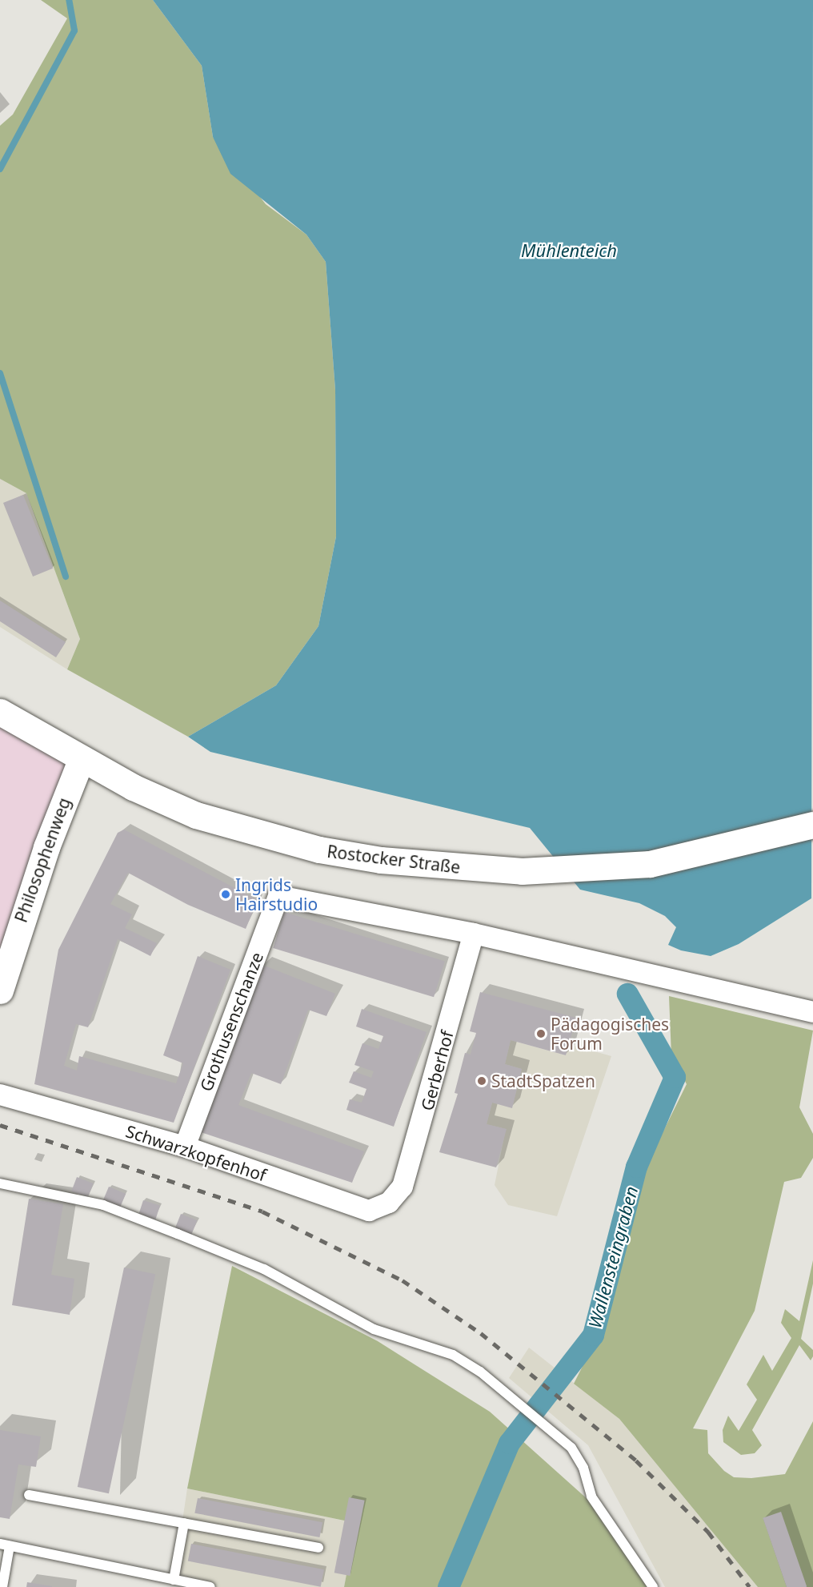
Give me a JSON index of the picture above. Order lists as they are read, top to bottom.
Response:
{
  "streets": {
    "main road": ["Rostocker Straße", "Philosophenweg"],
    "street": ["Grothusenschanze", "Gerberhof", "Schwarzkopfenhof"]
  },
  "crossings": [
    ["Rostocker Straße", "Philosophenweg"],
    ["Grothusenschanze", "Gerberhof"],
    ["Grothusenschanze", "Schwarzkopfenhof"],
    ["Gerberhof", "Schwarzkopfenhof"]
  ],
  "water": ["Mühlenteich", "Wallensteingraben"],
  "places": ["Ingrids Hairstudio", "Pädagogisches Forum", "StadtSpatzen"]
}
